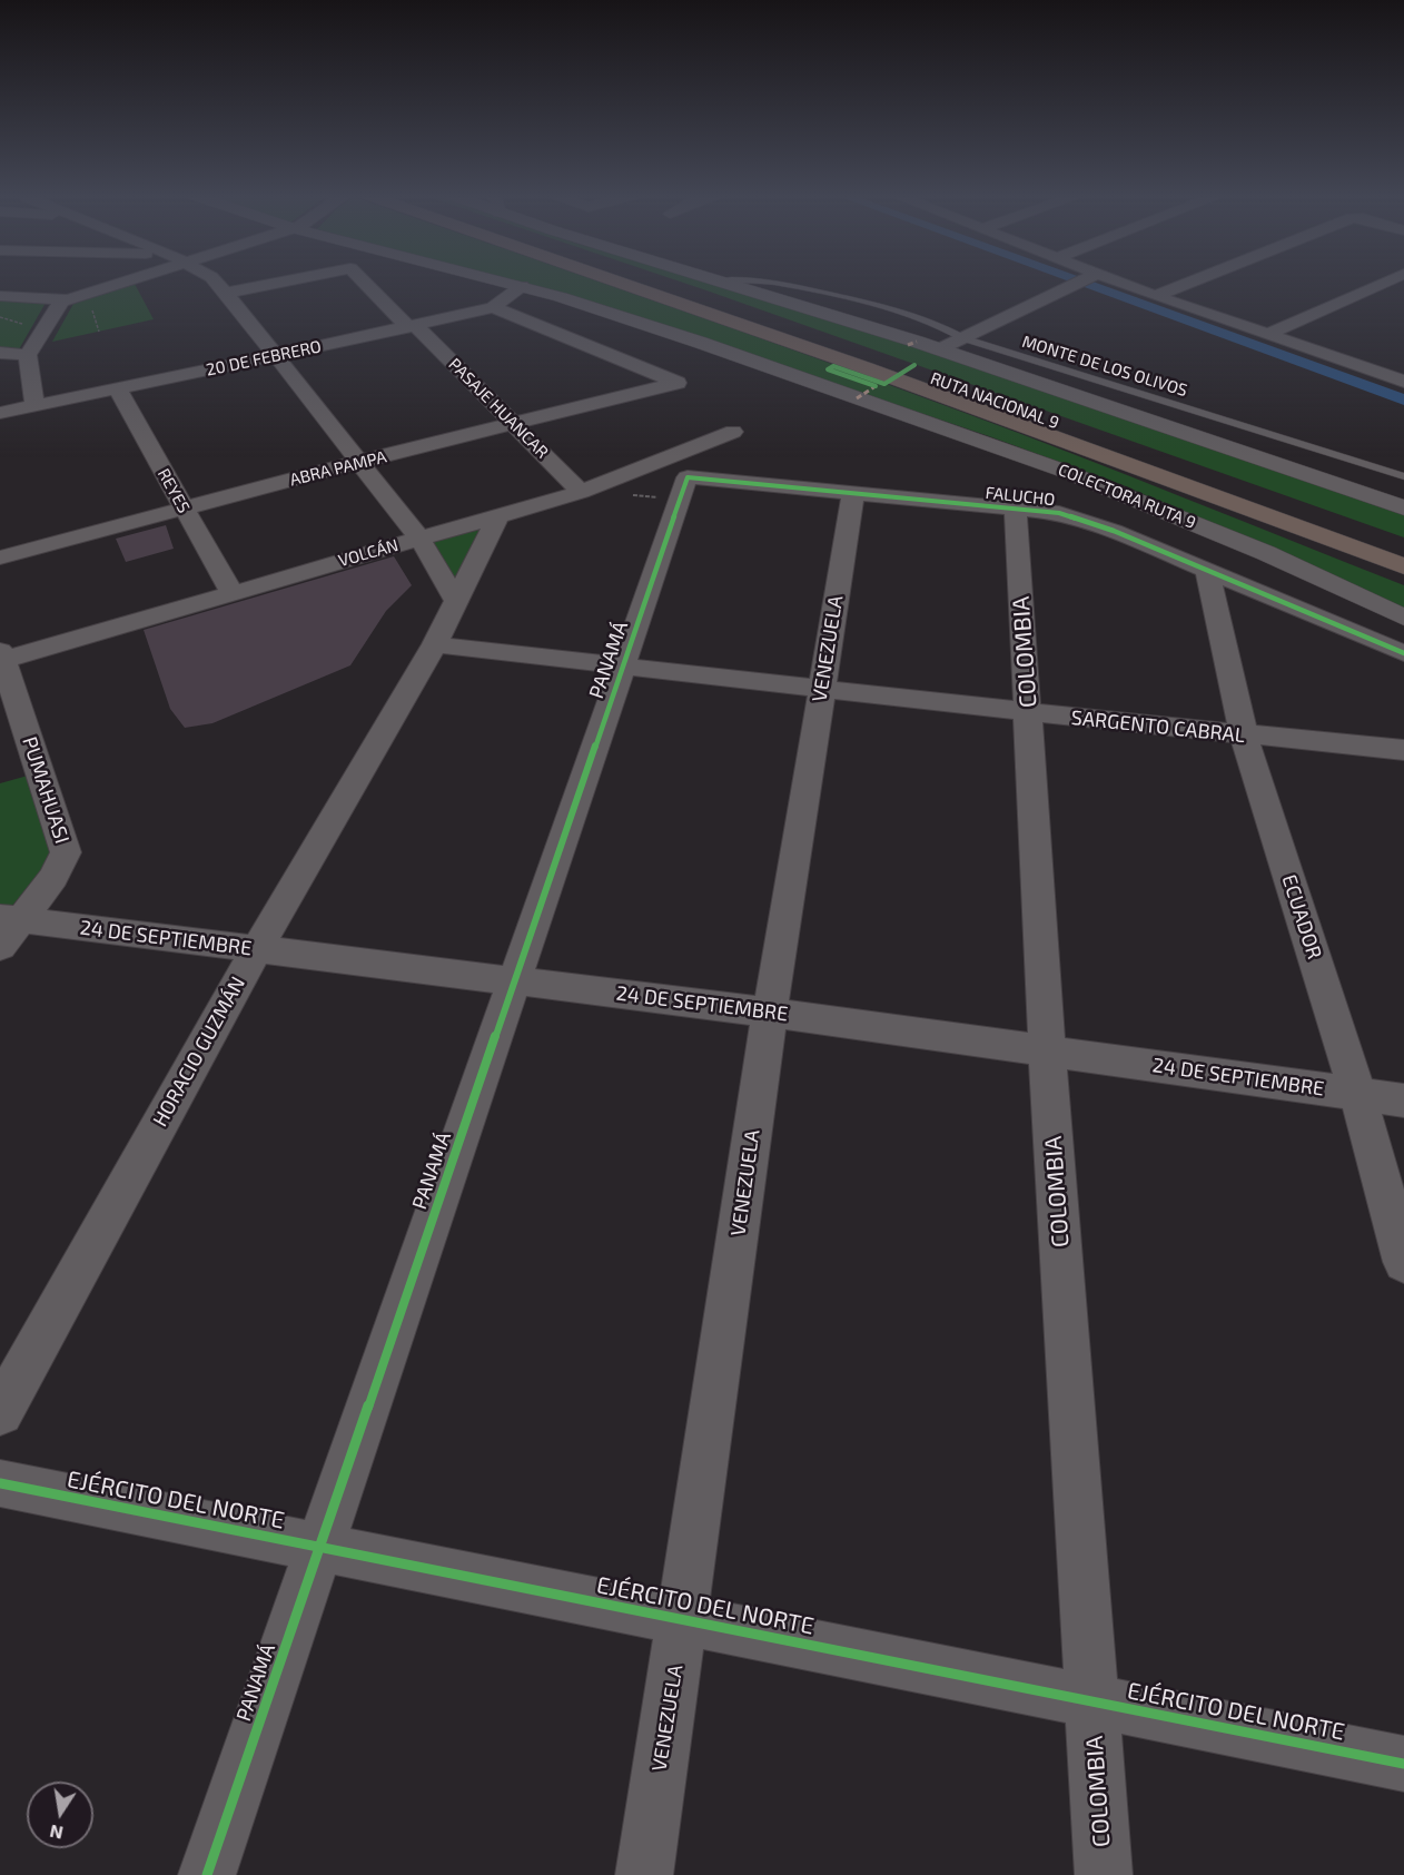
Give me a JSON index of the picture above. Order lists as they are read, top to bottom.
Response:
{
  "streets": {
    "highway": ["RUTA NACIONAL 9"],
    "street": [
      "20 DE FEBRERO",
      "PASAJE HUANCAR",
      "ABRA PAMPA",
      "REYES",
      "FALUCHO",
      "COLECTORA RUTA 9",
      "VOLCÁN",
      "VENEZUELA",
      "COLOMBIA",
      "PANAMÁ",
      "SARGENTO CABRAL",
      "PUMAHUASI",
      "ECUADOR",
      "24 DE SEPTIEMBRE",
      "HORACIO GUZMÁN",
      "EJÉRCITO DEL NORTE"
    ],
    "lane": ["MONTE DE LOS OLIVOS"]
  },
  "crossings": [
    ["20 DE FEBRERO", "PASAJE HUANCAR"],
    ["20 DE FEBRERO", "ABRA PAMPA"],
    ["20 DE FEBRERO", "REYES"],
    ["20 DE FEBRERO", "COLECTORA RUTA 9"],
    ["PASAJE HUANCAR", "ABRA PAMPA"],
    ["PASAJE HUANCAR", "VOLCÁN"],
    ["ABRA PAMPA", "REYES"],
    ["REYES", "VOLCÁN"],
    ["FALUCHO", "VENEZUELA"],
    ["FALUCHO", "COLOMBIA"],
    ["FALUCHO", "PANAMÁ"],
    ["FALUCHO", "ECUADOR"],
    ["VOLCÁN", "PUMAHUASI"],
    ["VOLCÁN", "HORACIO GUZMÁN"],
    ["VENEZUELA", "SARGENTO CABRAL"],
    ["VENEZUELA", "24 DE SEPTIEMBRE"],
    ["VENEZUELA", "EJÉRCITO DEL NORTE"],
    ["COLOMBIA", "SARGENTO CABRAL"],
    ["COLOMBIA", "24 DE SEPTIEMBRE"],
    ["COLOMBIA", "EJÉRCITO DEL NORTE"],
    ["PANAMÁ", "SARGENTO CABRAL"],
    ["PANAMÁ", "24 DE SEPTIEMBRE"],
    ["PANAMÁ", "EJÉRCITO DEL NORTE"],
    ["SARGENTO CABRAL", "ECUADOR"],
    ["SARGENTO CABRAL", "HORACIO GUZMÁN"],
    ["PUMAHUASI", "24 DE SEPTIEMBRE"],
    ["ECUADOR", "24 DE SEPTIEMBRE"],
    ["24 DE SEPTIEMBRE", "HORACIO GUZMÁN"]
  ],
  "north": "bottom"
}
